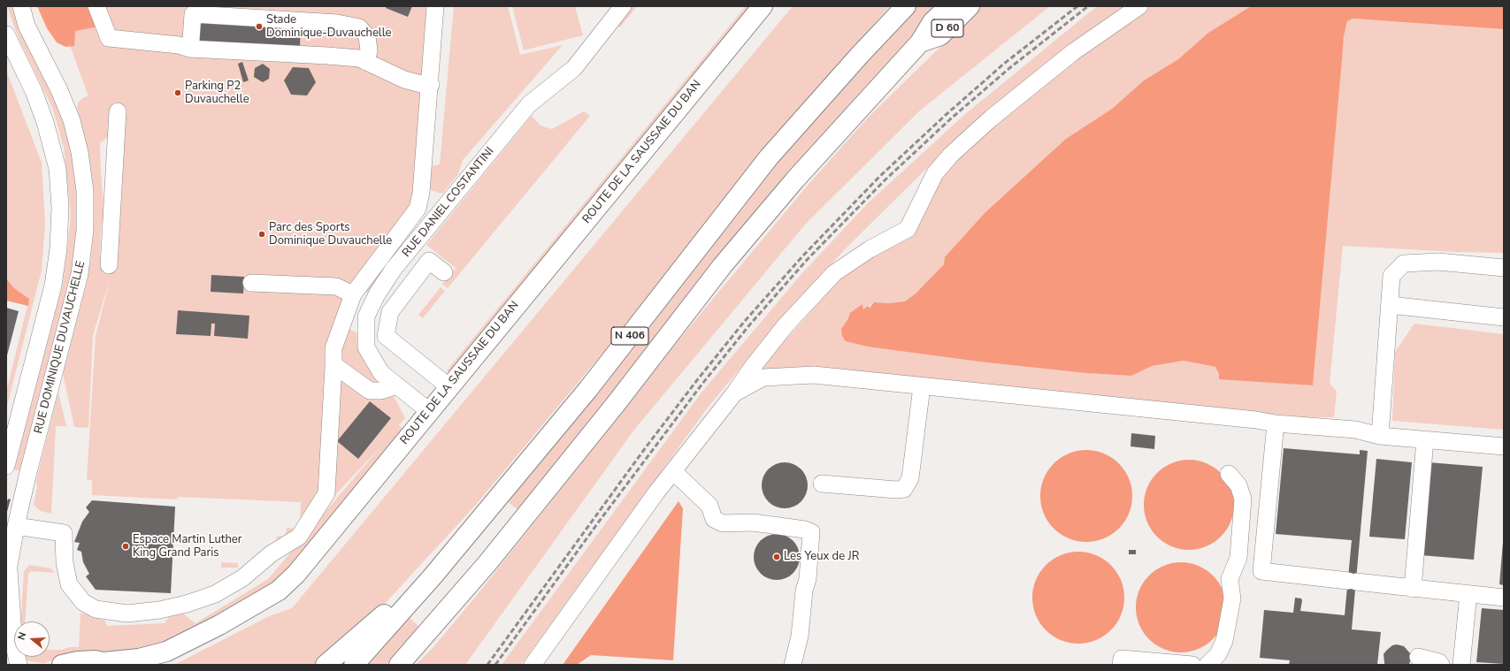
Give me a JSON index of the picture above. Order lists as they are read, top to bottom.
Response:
{
  "streets": {
    "main road": ["D 60", "ROUTE DE LA SAUSSAIE DU BAN", "N 406"],
    "street": ["RUE DANIEL COSTANTINI", "RUE DOMINIQUE DUVAUCHELLE"]
  },
  "crossings": [
    ["D 60", "N 406"],
    ["ROUTE DE LA SAUSSAIE DU BAN", "RUE DANIEL COSTANTINI"]
  ],
  "places": [
    "Stade Dominique-Duvauchelle",
    "Parking P2 Duvauchelle",
    "Parc des Sports Dominique Duvauchelle",
    "Espace Martin Luther King Grand Paris",
    "Les Yeux de JR"
  ],
  "north": "left"
}
